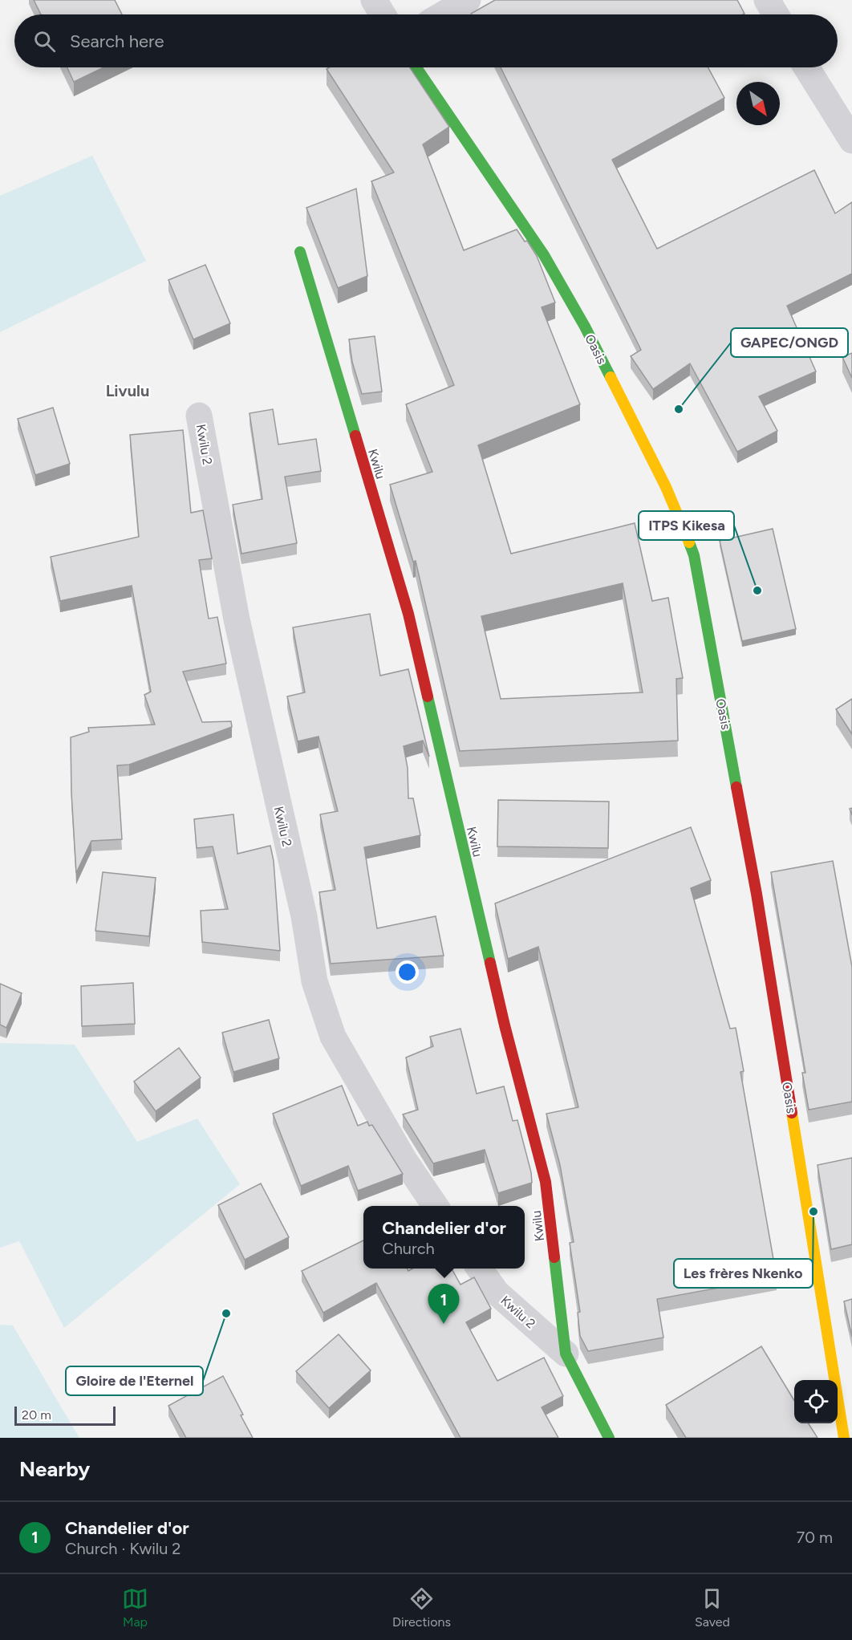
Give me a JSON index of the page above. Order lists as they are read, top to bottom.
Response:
{
  "streets": {
    "street": ["Oasis", "Kwilu 2", "Kwilu"]
  },
  "crossings": [
    ["Kwilu 2", "Kwilu"]
  ],
  "districts": ["Livulu"],
  "places": [
    "GAPEC/ONGD",
    "ITPS Kikesa",
    "Les frères Nkenko",
    "Gloire de l'Eternel"
  ],
  "scale_bar": "20 m",
  "north": "bottom right",
  "page": {
    "search": "Search here",
    "popup": ["Chandelier d'or", "Church"],
    "pins": "1",
    "scale": "20 m",
    "heading": "Nearby",
    "list": [
      {
        "mark": "1",
        "name": "Chandelier d'or",
        "note": "Church · Kwilu 2",
        "value": "70 m"
      }
    ],
    "nav": ["Map", "Directions", "Saved"]
  }
}
